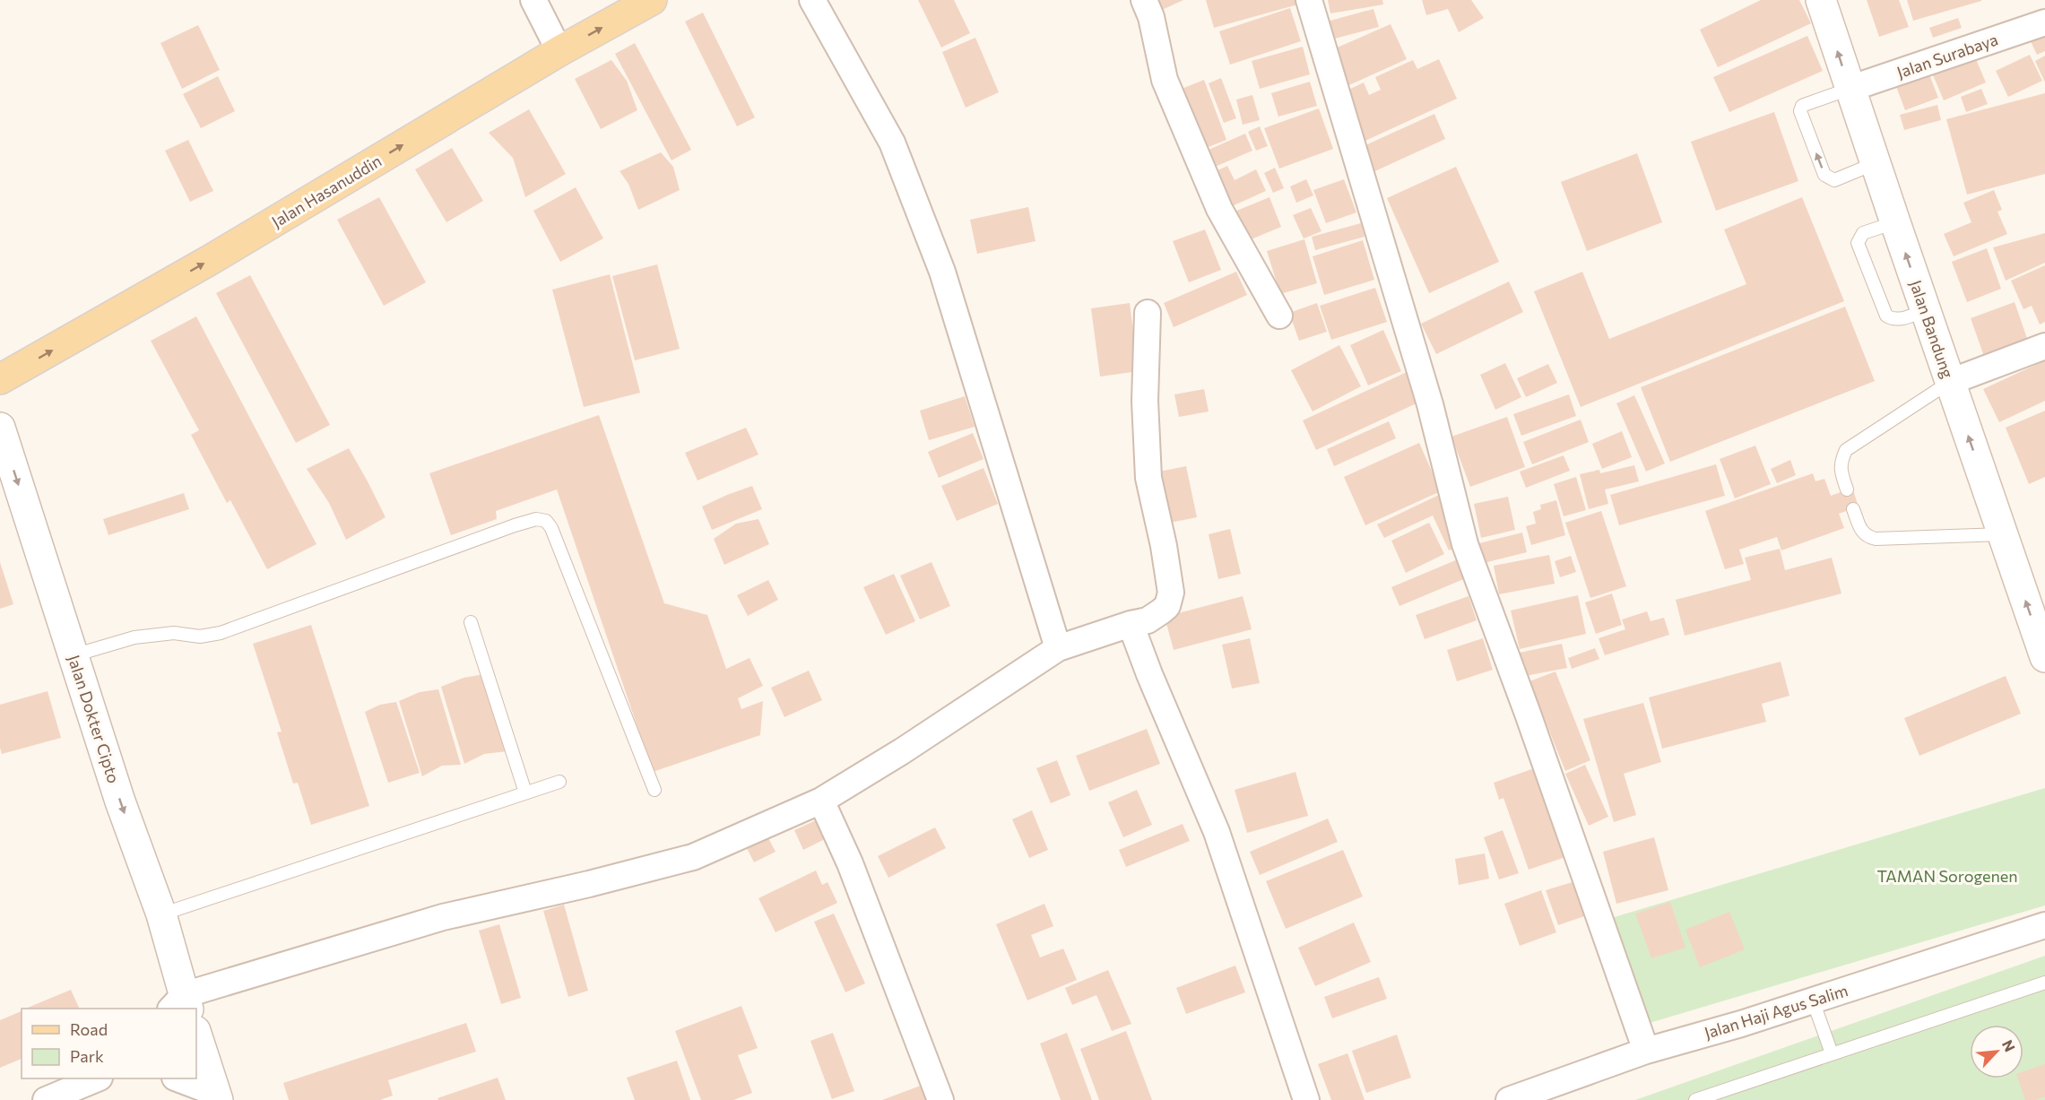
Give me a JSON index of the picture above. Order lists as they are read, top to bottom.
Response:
{
  "streets": {
    "main road": ["Jalan Hasanuddin", "Jalan Bandung", "Jalan Dokter Cipto"],
    "street": ["Jalan Surabaya", "Jalan Haji Agus Salim"]
  },
  "crossings": [
    ["Jalan Surabaya", "Jalan Bandung"]
  ],
  "one_way": ["Jalan Hasanuddin", "Jalan Bandung", "Jalan Dokter Cipto"],
  "parks": ["TAMAN Sorogenen"],
  "legend": ["Road", "Park"],
  "north": "top right"
}
